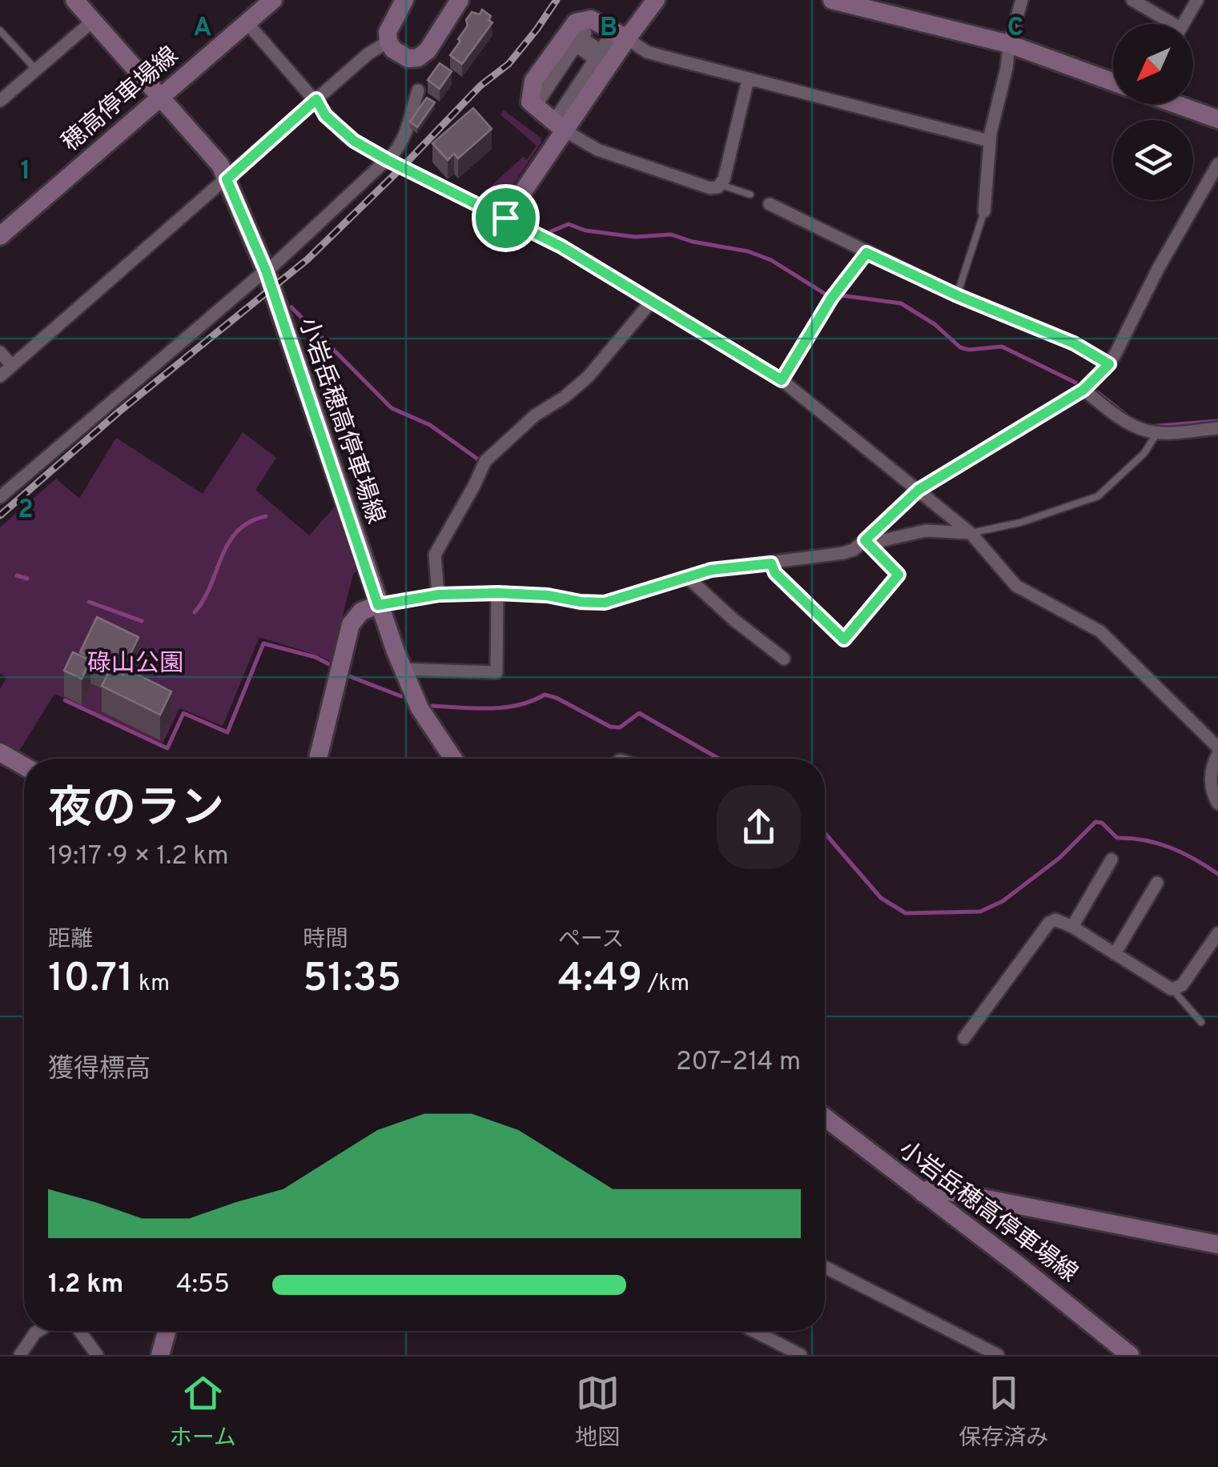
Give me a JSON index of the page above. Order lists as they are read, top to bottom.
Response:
{
  "streets": {
    "street": ["穂高停車場線", "小岩岳穂高停車場線"]
  },
  "crossings": [
    ["穂高停車場線", "小岩岳穂高停車場線"]
  ],
  "parks": ["碌山公園"],
  "north": "bottom left",
  "page": {
    "heading": ["夜のラン", "19:17 · 9 × 1.2 km"],
    "stats": [
      ["距離", "10.71 km"],
      ["時間", "51:35"],
      ["ペース", "4:49 /km"]
    ],
    "chart": ["獲得標高", "207–214 m"],
    "list": [
      {
        "name": "1.2 km",
        "note": "4:55"
      }
    ],
    "tabs": ["ホーム", "地図", "保存済み"]
  },
  "grid": {
    "columns": ["A", "B", "C"],
    "rows": ["1", "2"]
  }
}
